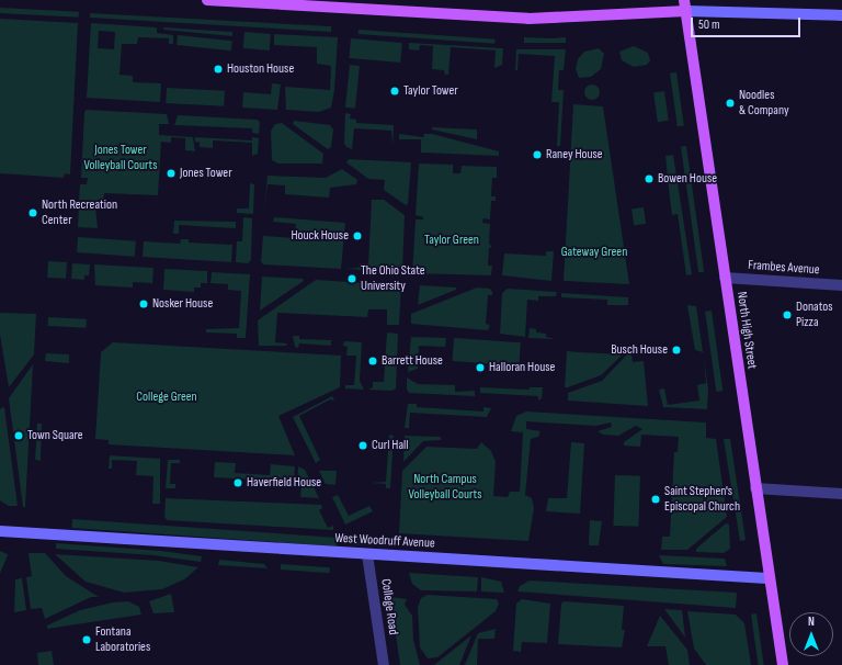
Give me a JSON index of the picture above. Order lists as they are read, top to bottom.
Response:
{
  "streets": {
    "main road": ["North High Street"],
    "street": ["Frambes Avenue", "West Woodruff Avenue", "College Road"]
  },
  "crossings": [
    ["Frambes Avenue", "North High Street"],
    ["North High Street", "West Woodruff Avenue"],
    ["West Woodruff Avenue", "College Road"]
  ],
  "parks": [
    "Jones Tower Volleyball Courts",
    "Taylor Green",
    "Gateway Green",
    "College Green",
    "North Campus Volleyball Courts"
  ],
  "places": [
    "Houston House",
    "Taylor Tower",
    "Noodles & Company",
    "Raney House",
    "Jones Tower",
    "Bowen House",
    "North Recreation Center",
    "Houck House",
    "The Ohio State University",
    "Nosker House",
    "Donatos Pizza",
    "Busch House",
    "Barrett House",
    "Halloran House",
    "Town Square",
    "Curl Hall",
    "Haverfield House",
    "Saint Stephen's Episcopal Church",
    "Fontana Laboratories"
  ],
  "scale_bar": "50 m",
  "north": "top"
}
